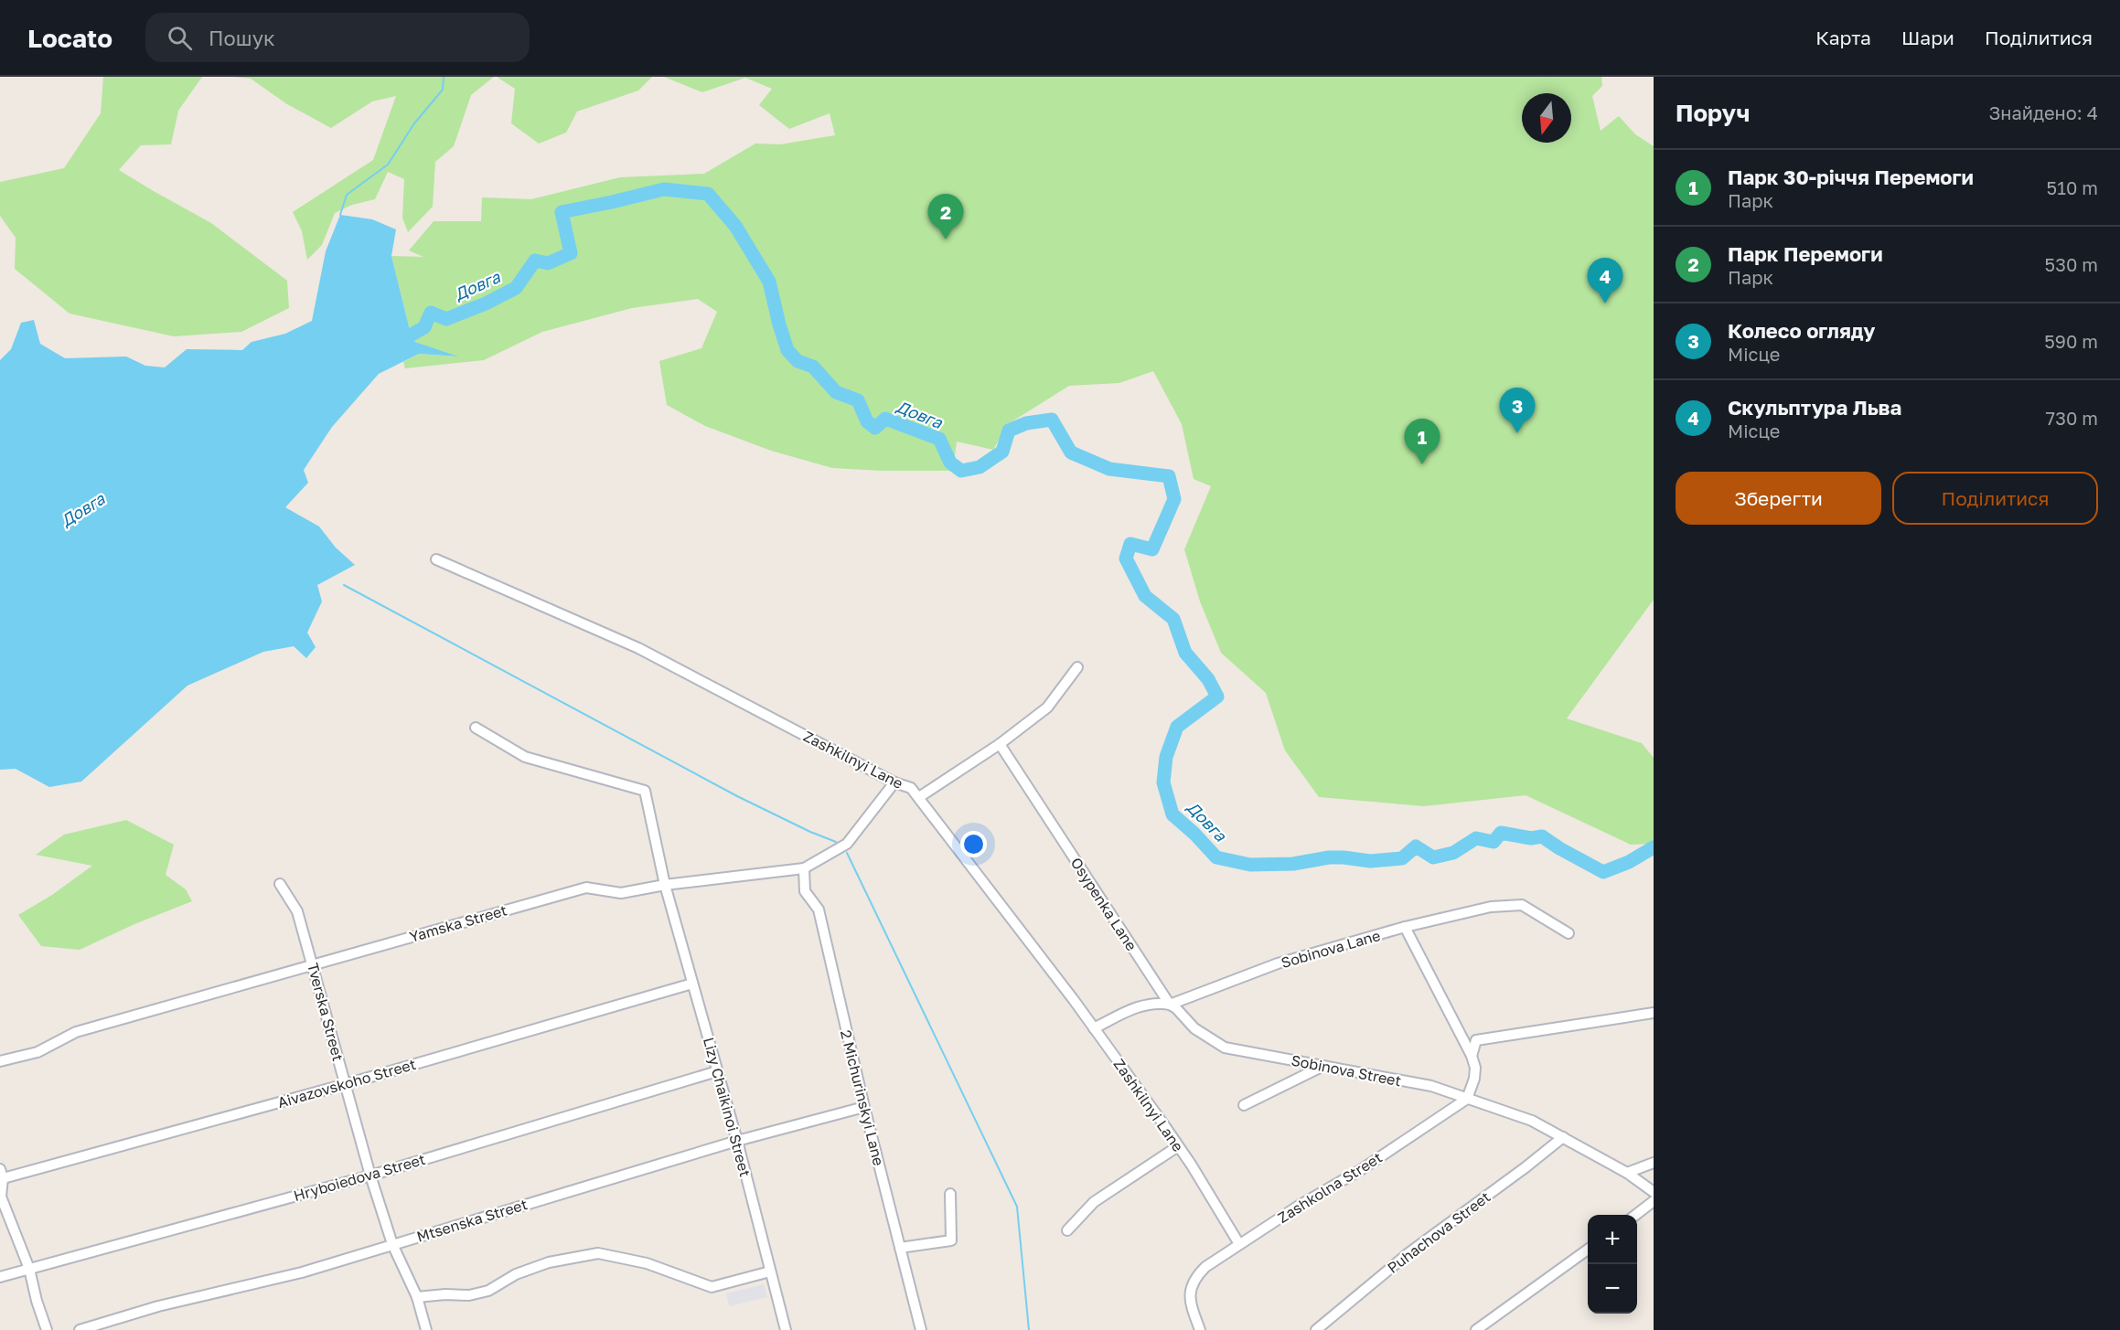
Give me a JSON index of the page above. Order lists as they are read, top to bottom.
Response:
{
  "streets": {
    "street": [
      "Zashkilnyi Lane",
      "Osypenka Lane",
      "Yamska Street",
      "Sobinova Lane",
      "Tverska Street",
      "Sobinova Street",
      "Aivazovskoho Street",
      "2 Michurinskyi Lane",
      "Lizy Chaikinoi Street",
      "Hryboiedova Street",
      "Zashkolna Street",
      "Mtsenska Street",
      "Puhachova Street"
    ]
  },
  "crossings": [
    ["Zashkilnyi Lane", "Yamska Street"],
    ["Zashkilnyi Lane", "Sobinova Lane"],
    ["Zashkilnyi Lane", "Zashkolna Street"],
    ["Osypenka Lane", "Sobinova Lane"],
    ["Osypenka Lane", "Sobinova Street"],
    ["Yamska Street", "Tverska Street"],
    ["Yamska Street", "2 Michurinskyi Lane"],
    ["Yamska Street", "Lizy Chaikinoi Street"],
    ["Tverska Street", "Aivazovskoho Street"],
    ["Tverska Street", "Hryboiedova Street"],
    ["Tverska Street", "Mtsenska Street"],
    ["Sobinova Street", "Zashkolna Street"],
    ["Aivazovskoho Street", "Lizy Chaikinoi Street"],
    ["2 Michurinskyi Lane", "Mtsenska Street"],
    ["Lizy Chaikinoi Street", "Hryboiedova Street"],
    ["Lizy Chaikinoi Street", "Mtsenska Street"]
  ],
  "water": ["Довга"],
  "north": "bottom",
  "page": {
    "header": "Locato",
    "search": "Пошук",
    "nav": ["Карта", "Шари", "Поділитися"],
    "heading": ["Поруч", "Знайдено: 4"],
    "list": [
      {
        "mark": "1",
        "name": "Парк 30-річчя Перемоги",
        "note": "Парк",
        "value": "510 m"
      },
      {
        "mark": "2",
        "name": "Парк Перемоги",
        "note": "Парк",
        "value": "530 m"
      },
      {
        "mark": "3",
        "name": "Колесо огляду",
        "note": "Місце",
        "value": "590 m"
      },
      {
        "mark": "4",
        "name": "Скульптура Льва",
        "note": "Місце",
        "value": "730 m"
      }
    ],
    "pins": [
      "2",
      "4",
      "3",
      "1"
    ],
    "buttons": ["Зберегти", "Поділитися"],
    "map_buttons": ["+", "−"]
  }
}
